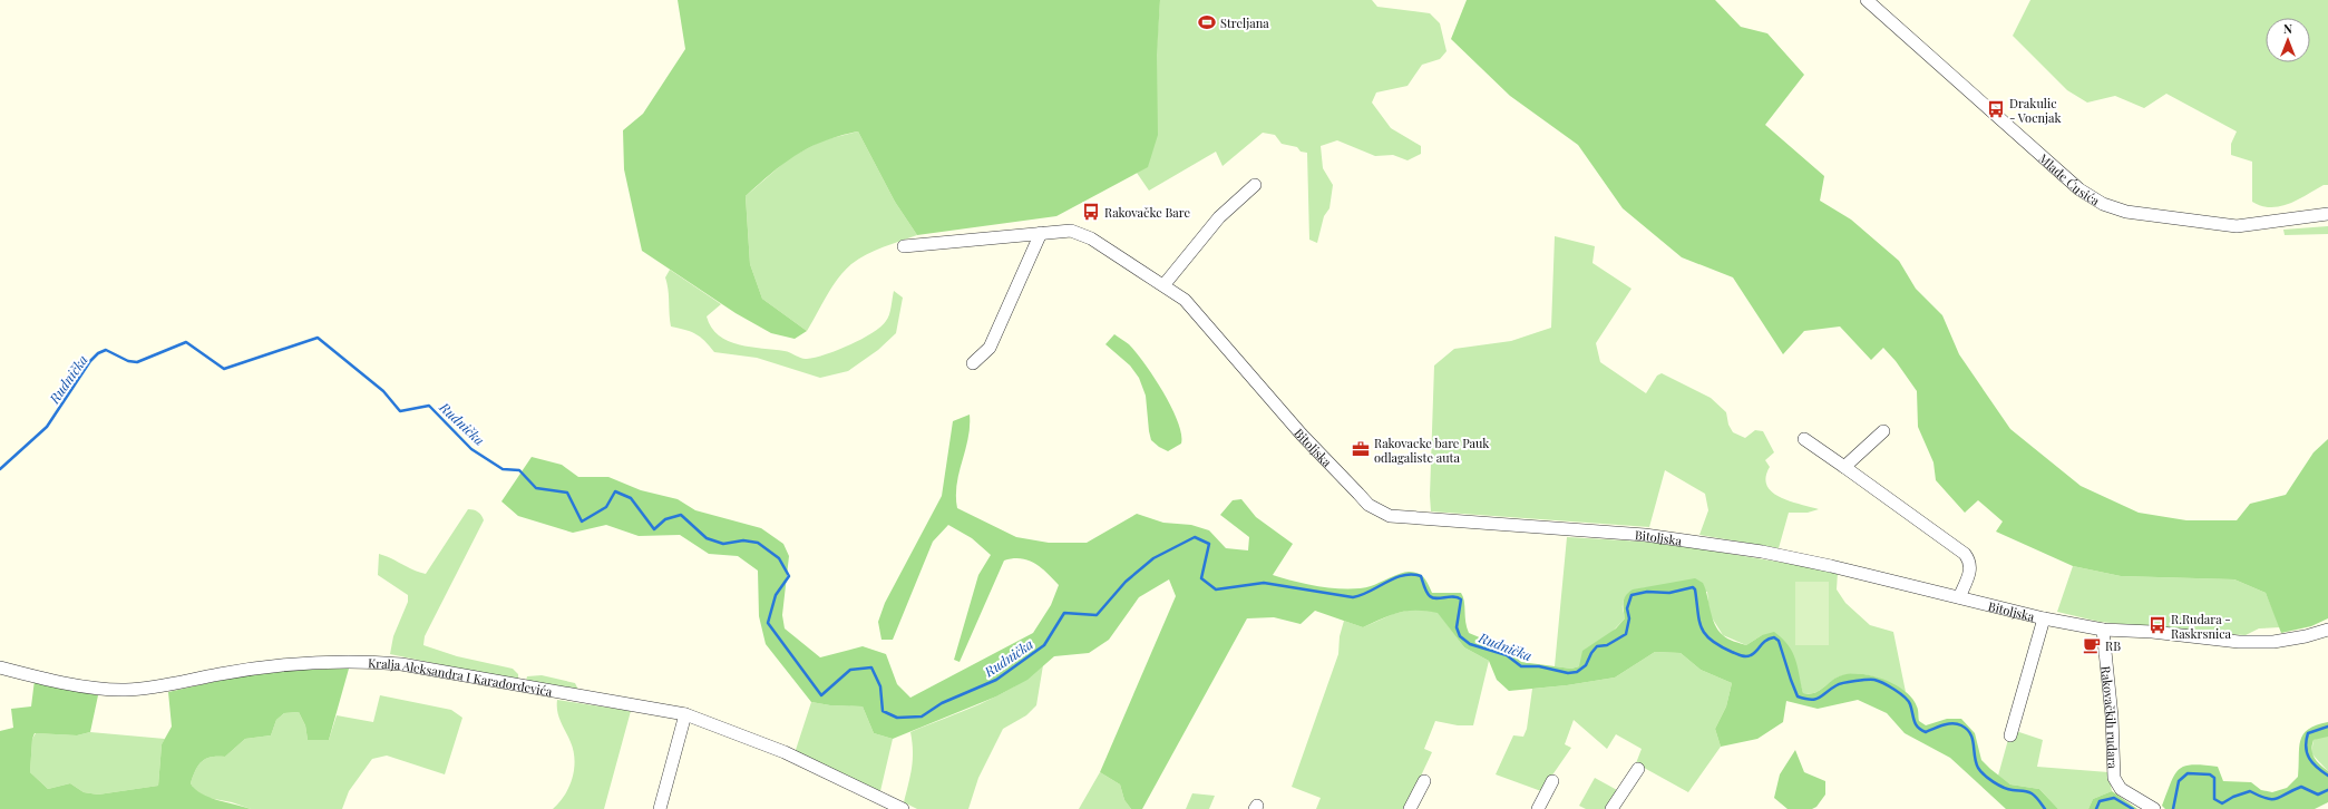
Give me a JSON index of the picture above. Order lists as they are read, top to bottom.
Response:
{
  "streets": {
    "street": [
      "Mlađe Ćusića",
      "Bitoljska",
      "Kralja Aleksandra I Karađorđevića",
      "Rakovačkih rudara"
    ]
  },
  "crossings": [
    ["Bitoljska", "Rakovačkih rudara"]
  ],
  "water": ["Rudnička"],
  "places": {
    "sports": ["Streljana"],
    "bus stop": ["Drakulic - Vocnjak", "Rakovačke Bare", "R.Rudara - Raskrsnica"],
    "office": ["Rakovacke bare Pauk odlagaliste auta"],
    "cafe": ["RB"]
  },
  "north": "top"
}
